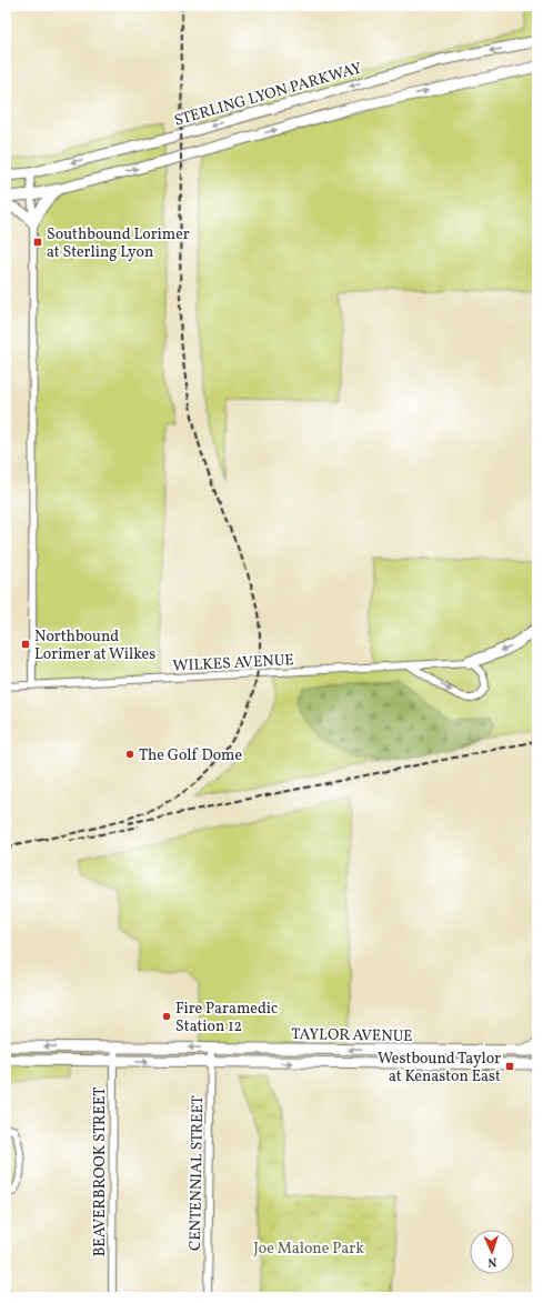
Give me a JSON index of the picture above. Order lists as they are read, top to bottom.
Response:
{
  "streets": {
    "main road": ["STERLING LYON PARKWAY", "TAYLOR AVENUE"],
    "street": ["WILKES AVENUE", "BEAVERBROOK STREET", "CENTENNIAL STREET"]
  },
  "crossings": [
    ["TAYLOR AVENUE", "BEAVERBROOK STREET"],
    ["TAYLOR AVENUE", "CENTENNIAL STREET"]
  ],
  "parks": ["Joe Malone Park"],
  "places": {
    "transit": ["Southbound Lorimer at Sterling Lyon", "Northbound Lorimer at Wilkes", "Westbound Taylor at Kenaston East"],
    "other": ["The Golf Dome", "Fire Paramedic Station 12"]
  },
  "north": "bottom"
}
